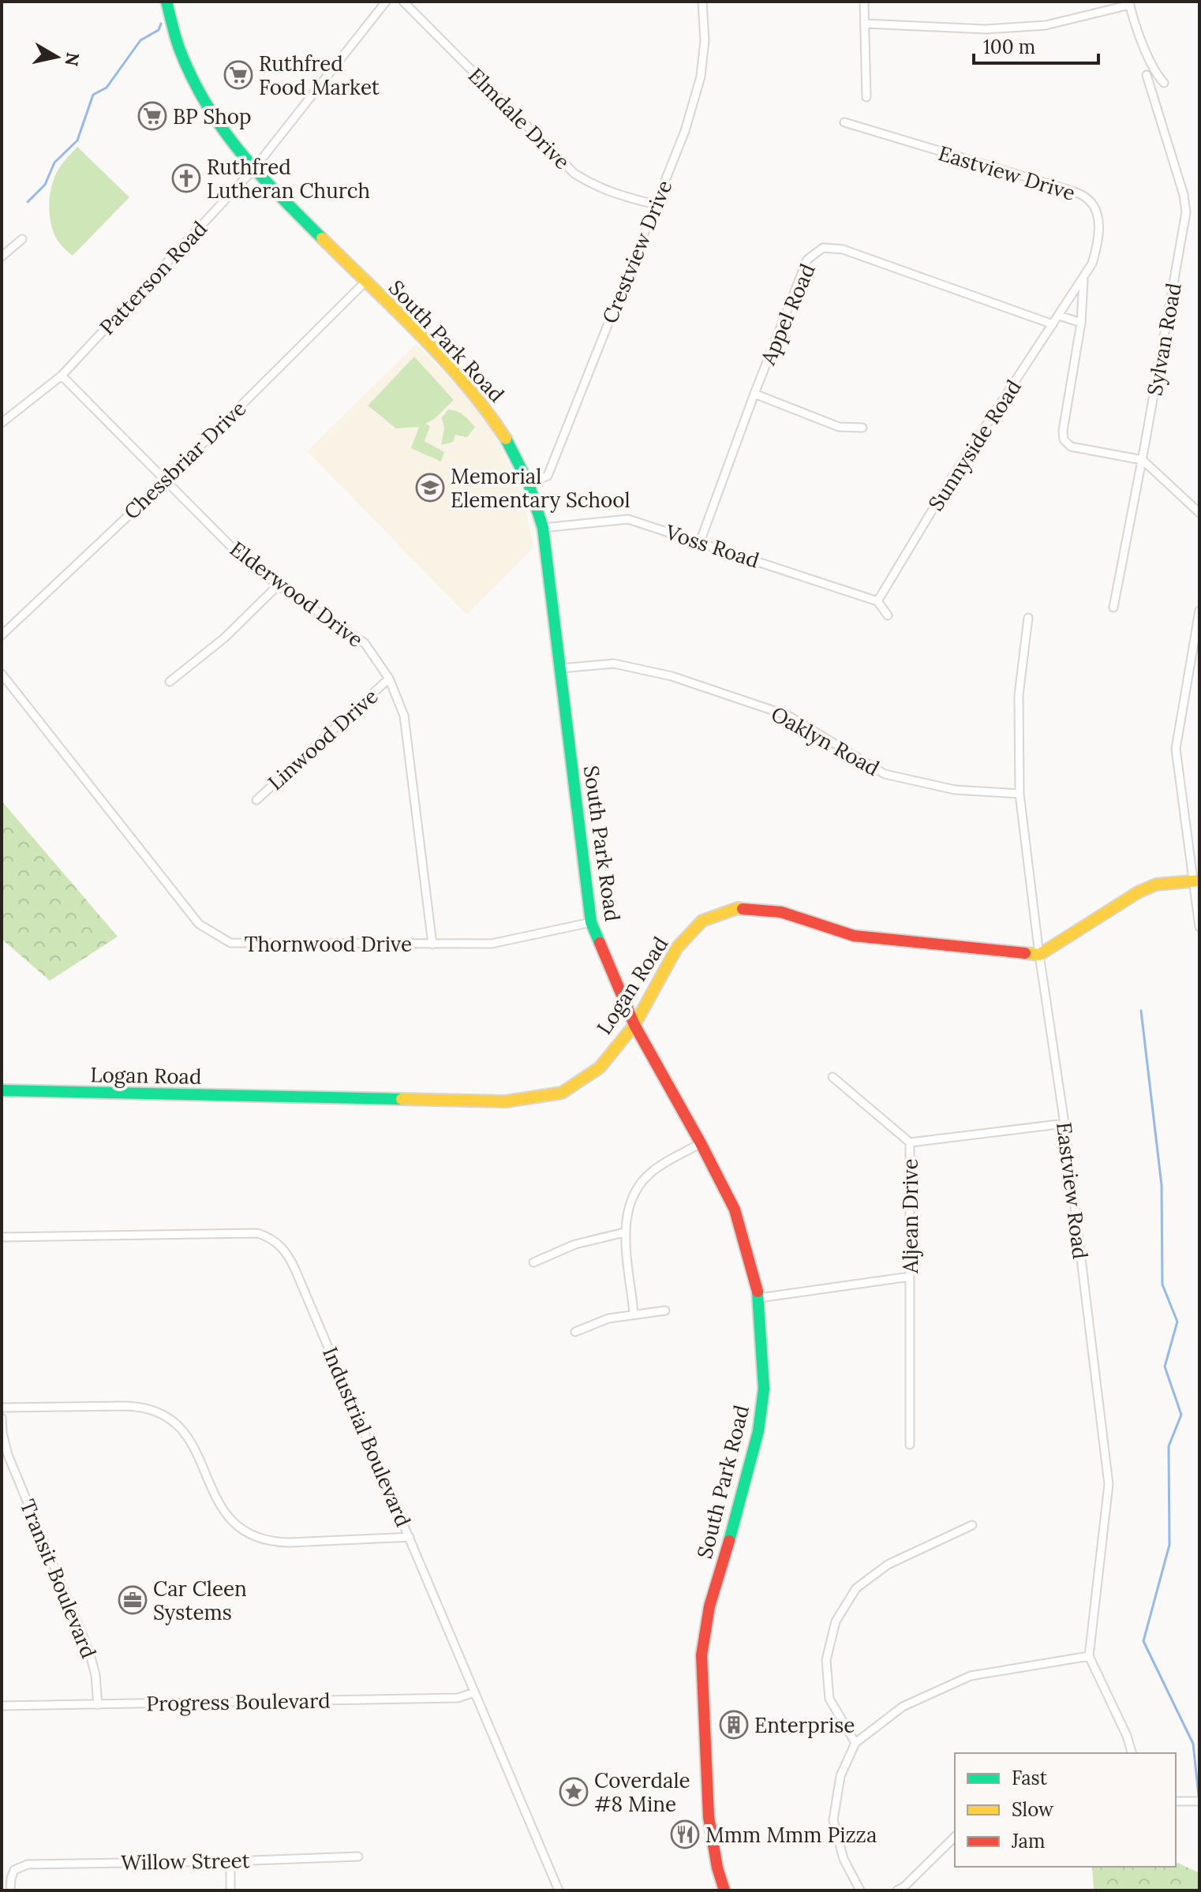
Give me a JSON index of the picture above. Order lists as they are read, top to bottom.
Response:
{
  "streets": {
    "main road": ["South Park Road", "Logan Road"],
    "street": [
      "Elmdale Drive",
      "Eastview Drive",
      "Crestview Drive",
      "Patterson Road",
      "Appel Road",
      "Sylvan Road",
      "Sunnyside Road",
      "Chessbriar Drive",
      "Voss Road",
      "Elderwood Drive",
      "Linwood Drive",
      "Oaklyn Road",
      "Thornwood Drive",
      "Eastview Road",
      "Aljean Drive",
      "Industrial Boulevard",
      "Transit Boulevard",
      "Progress Boulevard",
      "Willow Street"
    ]
  },
  "crossings": [
    ["Elmdale Drive", "Crestview Drive"],
    ["Eastview Drive", "Sunnyside Road"],
    ["Crestview Drive", "South Park Road"],
    ["Patterson Road", "South Park Road"],
    ["Patterson Road", "Elderwood Drive"],
    ["Appel Road", "Sunnyside Road"],
    ["Appel Road", "Voss Road"],
    ["South Park Road", "Chessbriar Drive"],
    ["South Park Road", "Voss Road"],
    ["South Park Road", "Oaklyn Road"],
    ["South Park Road", "Thornwood Drive"],
    ["South Park Road", "Logan Road"],
    ["Sunnyside Road", "Voss Road"],
    ["Chessbriar Drive", "Elderwood Drive"],
    ["Elderwood Drive", "Linwood Drive"],
    ["Elderwood Drive", "Thornwood Drive"],
    ["Oaklyn Road", "Eastview Road"],
    ["Logan Road", "Eastview Road"],
    ["Eastview Road", "Aljean Drive"],
    ["Industrial Boulevard", "Progress Boulevard"],
    ["Transit Boulevard", "Progress Boulevard"]
  ],
  "places": {
    "supermarket": ["Ruthfred Food Market", "BP Shop"],
    "church": ["Ruthfred Lutheran Church"],
    "school or university": ["Memorial Elementary School"],
    "office": ["Car Cleen Systems"],
    "building": ["Enterprise"],
    "place": ["Coverdale #8 Mine"],
    "restaurant": ["Mmm Mmm Pizza"]
  },
  "legend": ["Fast", "Slow", "Jam"],
  "scale_bar": "100 m",
  "north": "right"
}
